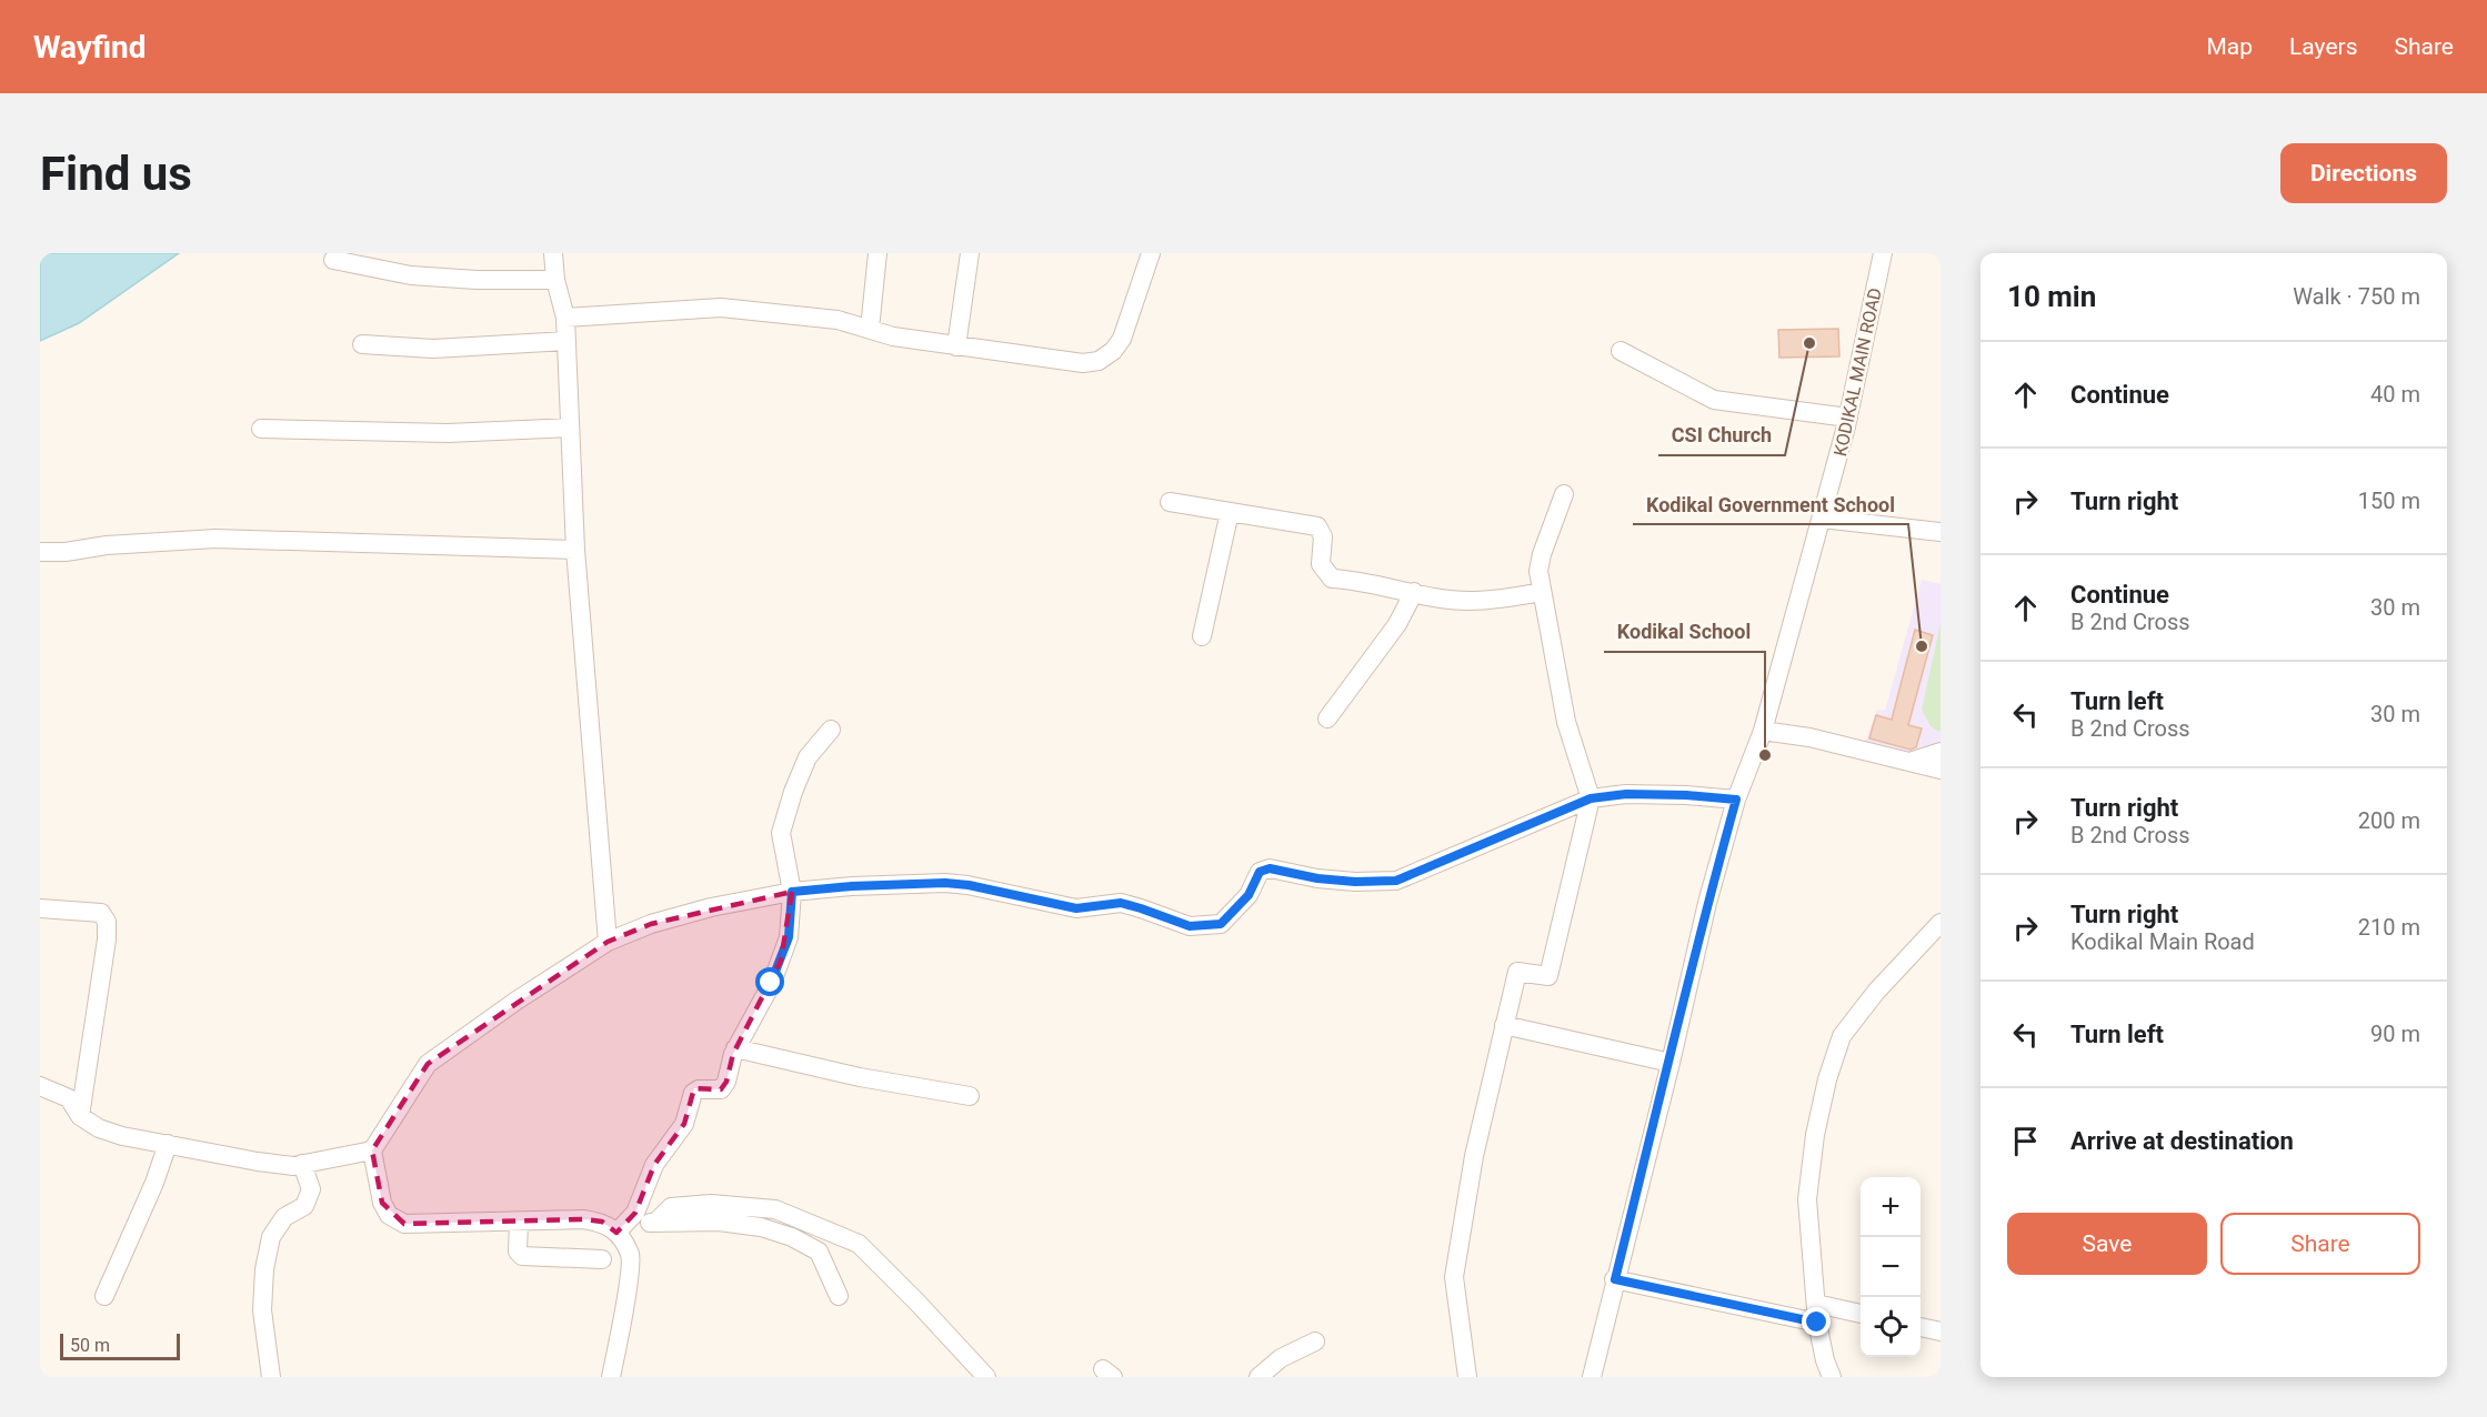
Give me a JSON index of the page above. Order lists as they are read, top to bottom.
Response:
{
  "streets": {
    "street": ["KODIKAL MAIN ROAD"]
  },
  "places": ["CSI Church", "Kodikal Government School", "Kodikal School"],
  "scale_bar": "50 m",
  "page": {
    "header": "Wayfind",
    "nav": ["Map", "Layers", "Share"],
    "buttons": [
      "Directions",
      ["Save", "Share"]
    ],
    "title": "Find us",
    "heading": ["10 min", "Walk · 750 m"],
    "list": [
      ["Continue", "40 m"],
      ["Turn right", "150 m"],
      ["Continue", "B 2nd Cross", "30 m"],
      ["Turn left", "B 2nd Cross", "30 m"],
      ["Turn right", "B 2nd Cross", "200 m"],
      ["Turn right", "Kodikal Main Road", "210 m"],
      ["Turn left", "90 m"],
      "Arrive at destination"
    ],
    "map_buttons": ["+", "−"],
    "scale": "50 m"
  }
}
